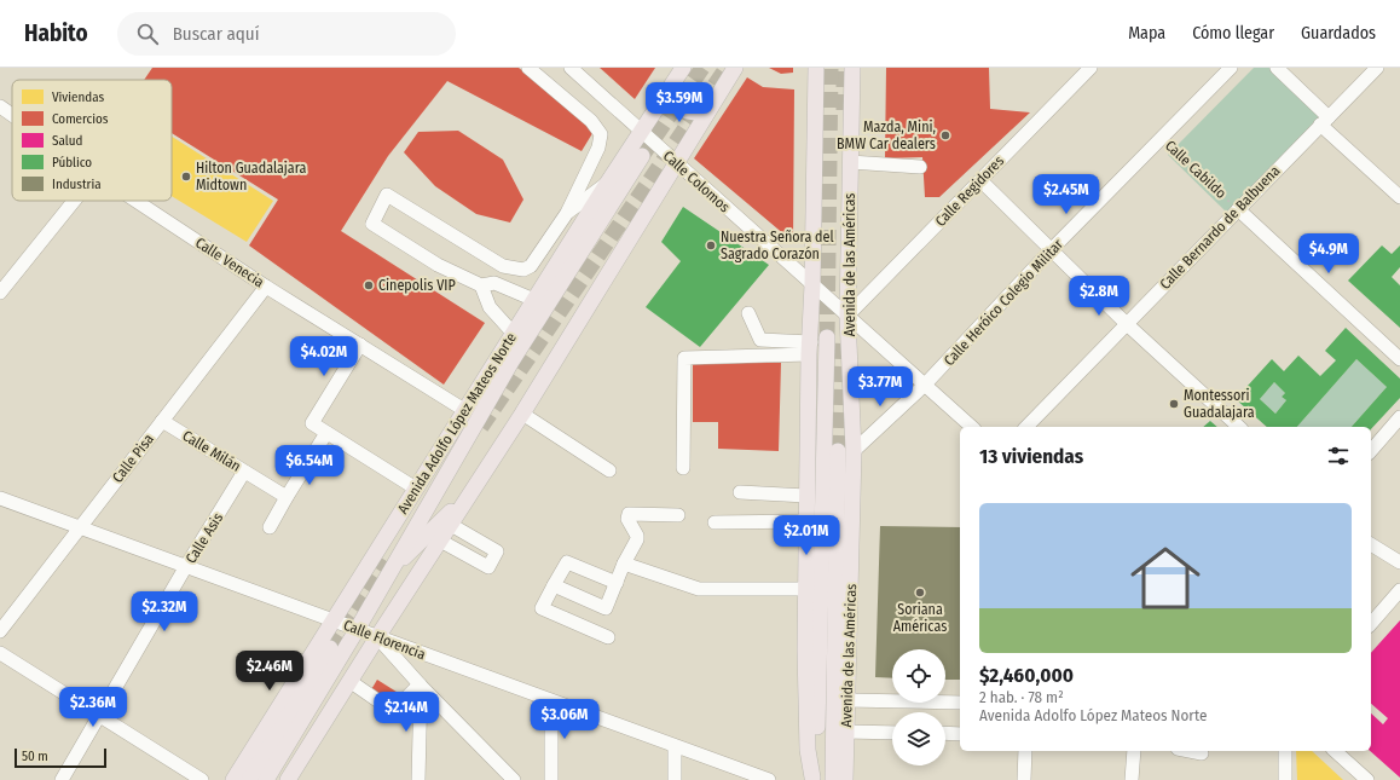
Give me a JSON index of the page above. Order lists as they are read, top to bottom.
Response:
{
  "streets": {
    "main road": ["Avenida de las Américas", "Avenida Adolfo López Mateos Norte"],
    "street": [
      "Calle Cabildo",
      "Calle Colomos",
      "Calle Regidores",
      "Calle Bernardo de Balbuena",
      "Calle Venecia",
      "Calle Heróico Colegio Militar",
      "Calle Milán",
      "Calle Pisa",
      "Calle Asis",
      "Calle Florencia"
    ]
  },
  "crossings": [
    ["Calle Cabildo", "Calle Bernardo de Balbuena"],
    ["Calle Cabildo", "Calle Heróico Colegio Militar"],
    ["Calle Colomos", "Calle Regidores"],
    ["Calle Colomos", "Avenida de las Américas"],
    ["Calle Colomos", "Calle Heróico Colegio Militar"],
    ["Calle Colomos", "Avenida Adolfo López Mateos Norte"],
    ["Calle Regidores", "Avenida de las Américas"],
    ["Calle Venecia", "Avenida Adolfo López Mateos Norte"],
    ["Calle Venecia", "Calle Pisa"],
    ["Avenida de las Américas", "Calle Heróico Colegio Militar"],
    ["Avenida Adolfo López Mateos Norte", "Calle Florencia"],
    ["Calle Milán", "Calle Pisa"],
    ["Calle Milán", "Calle Asis"],
    ["Calle Pisa", "Calle Florencia"],
    ["Calle Asis", "Calle Florencia"]
  ],
  "places": [
    "Mazda, Mini, BMW Car dealers",
    "Hilton Guadalajara Midtown",
    "Nuestra Señora del Sagrado Corazón",
    "Cinepolis VIP",
    "Montessori Guadalajara",
    "Soriana Américas"
  ],
  "legend": [
    "Viviendas",
    "Comercios",
    "Salud",
    "Público",
    "Industria"
  ],
  "scale_bar": "50 m",
  "page": {
    "header": "Habito",
    "search": "Buscar aquí",
    "nav": ["Mapa", "Cómo llegar", "Guardados"],
    "price": [
      "$3.59M",
      "$2.45M",
      "$4.9M",
      "$2.8M",
      "$4.02M",
      "$3.77M",
      "$6.54M",
      "$2.01M",
      "$2.32M",
      "$2.46M",
      "$2.36M",
      "$2.14M",
      "$3.06M"
    ],
    "heading": "13 viviendas",
    "list": [
      {
        "name": "$2,460,000",
        "note": "2 hab. · 78 m² · Avenida Adolfo López Mateos Norte"
      }
    ],
    "scale": "50 m"
  }
}
